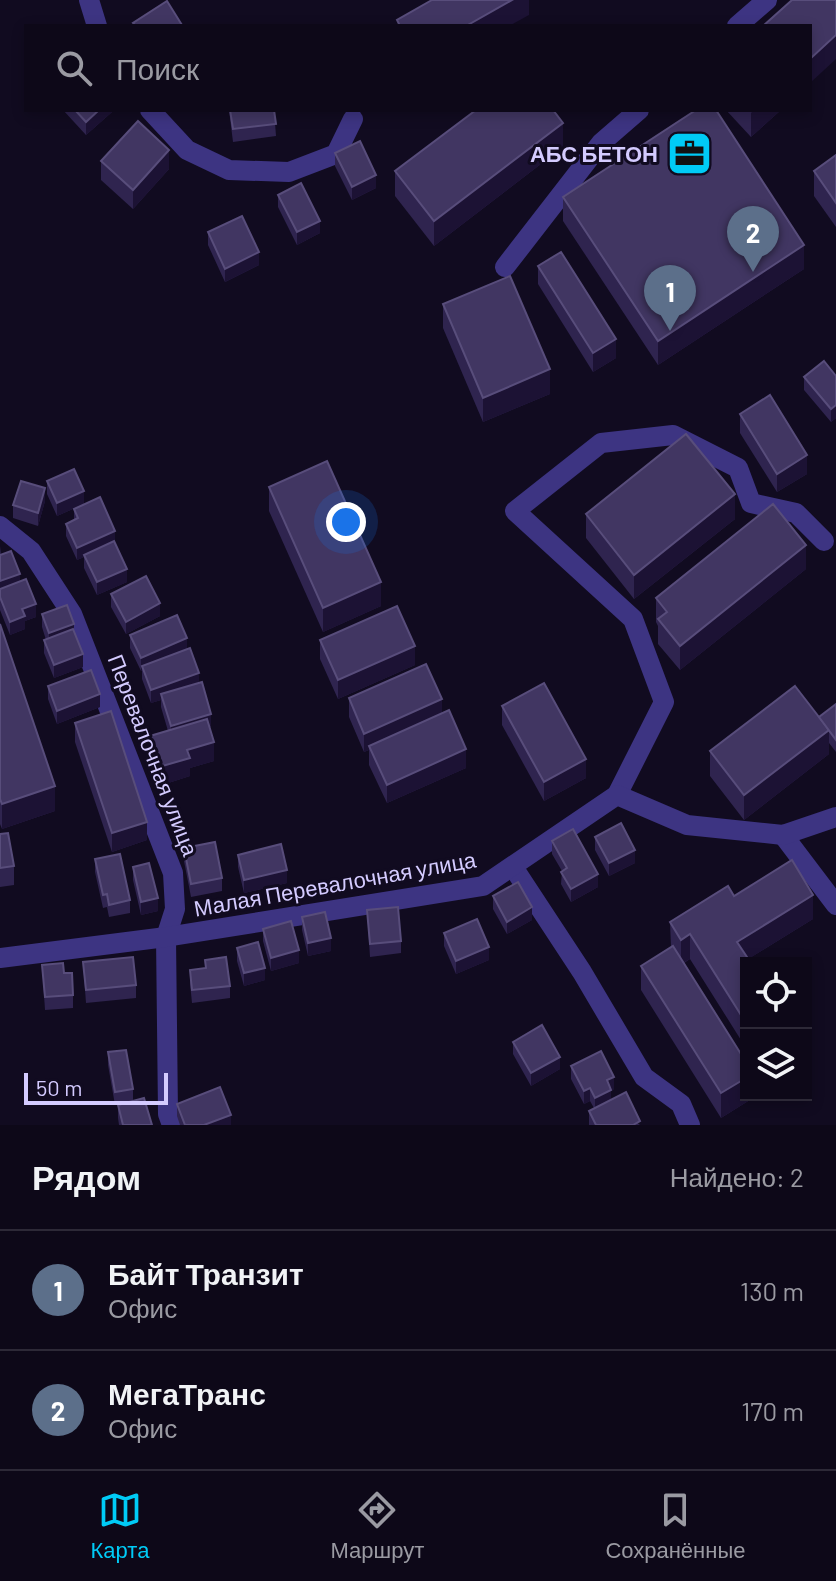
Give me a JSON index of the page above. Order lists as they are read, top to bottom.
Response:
{
  "streets": {
    "street": ["Перевалочная улица", "Малая Перевалочная улица"]
  },
  "crossings": [
    ["Перевалочная улица", "Малая Перевалочная улица"]
  ],
  "places": {
    "office": ["АБС БЕТОН"]
  },
  "scale_bar": "50 m",
  "page": {
    "search": "Поиск",
    "pins": ["2", "1"],
    "scale": "50 m",
    "heading": ["Рядом", "Найдено: 2"],
    "list": [
      {
        "mark": "1",
        "name": "Байт Транзит",
        "note": "Офис",
        "value": "130 m"
      },
      {
        "mark": "2",
        "name": "МегаТранс",
        "note": "Офис",
        "value": "170 m"
      }
    ],
    "nav": ["Карта", "Маршрут", "Сохранённые"]
  }
}
